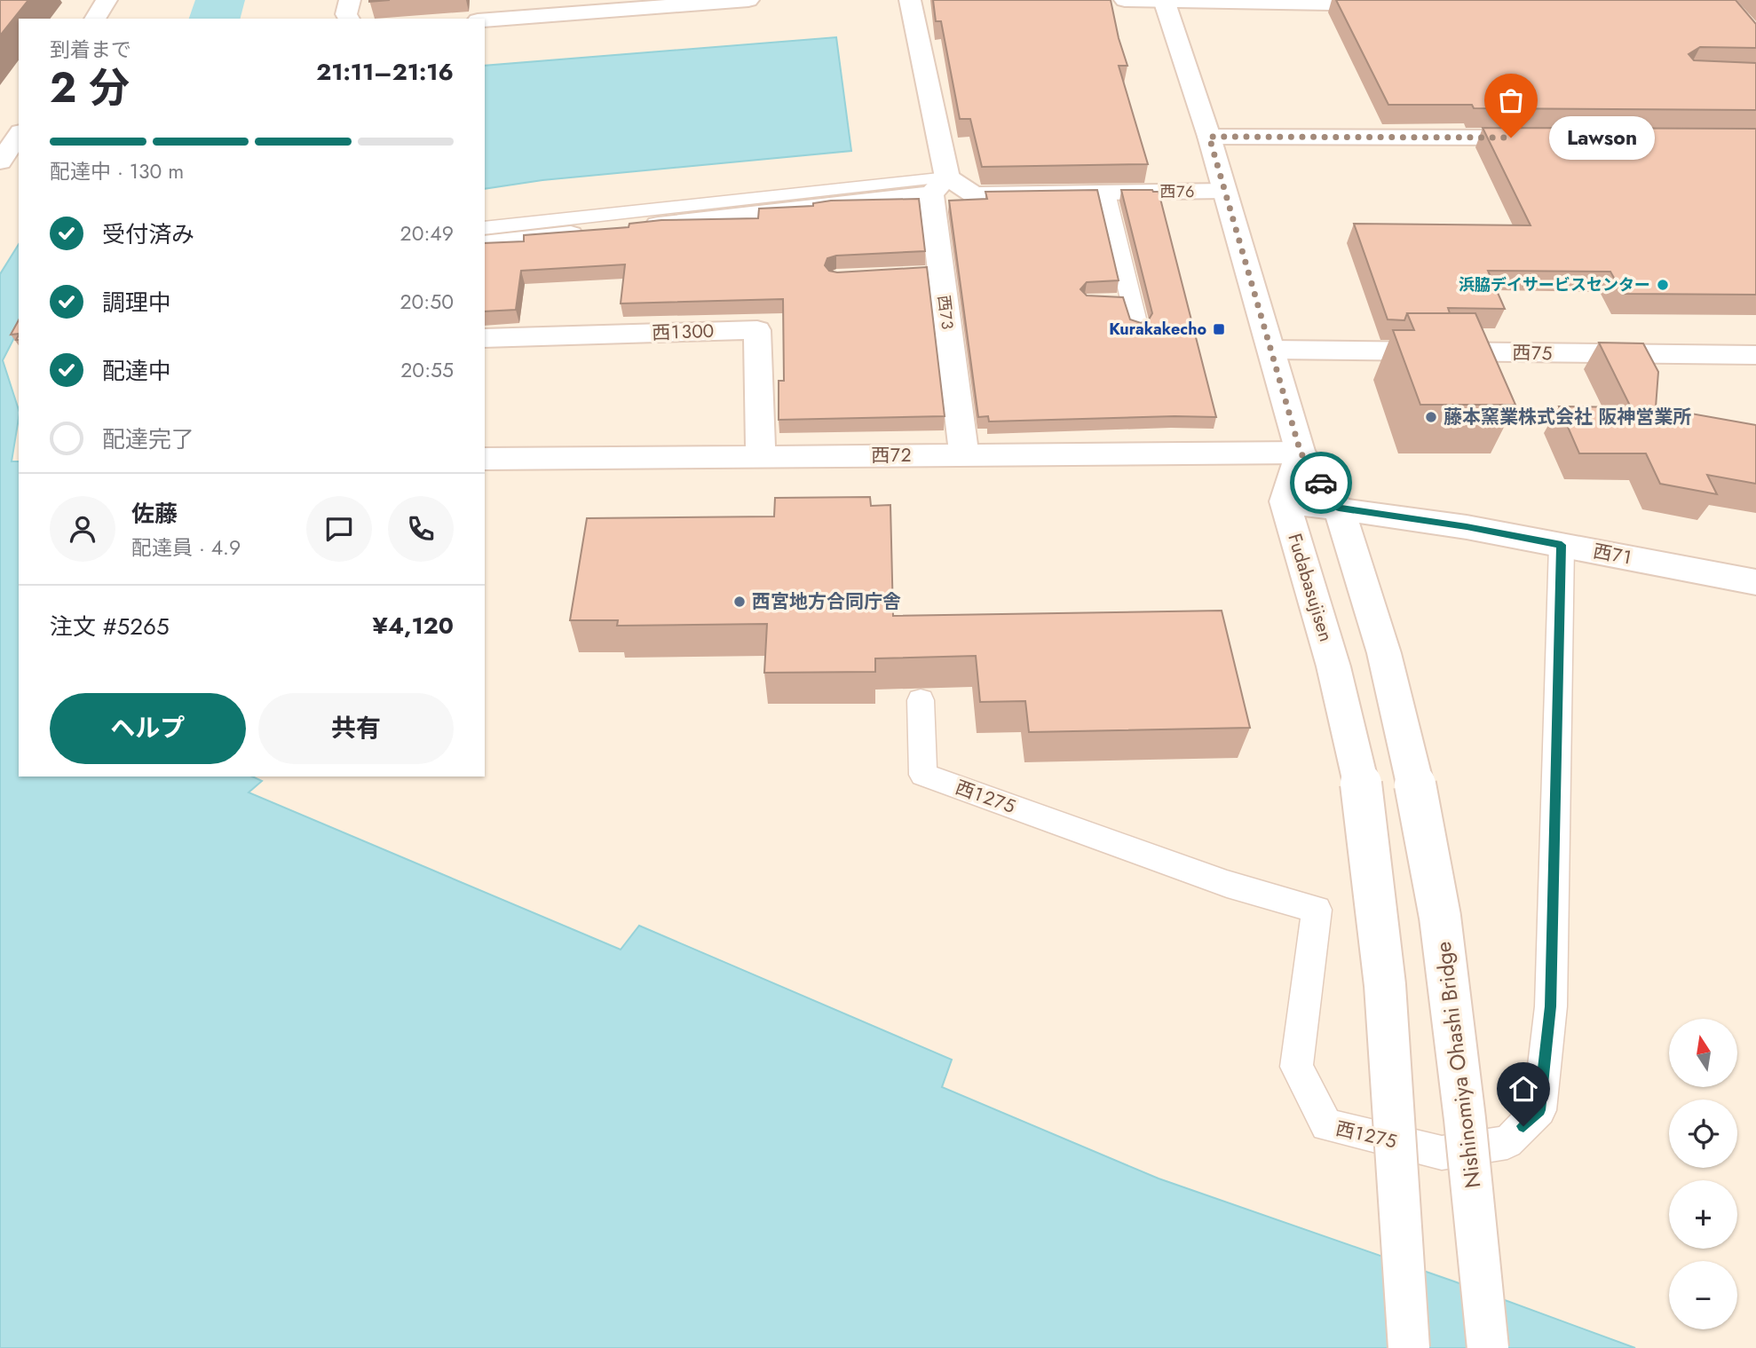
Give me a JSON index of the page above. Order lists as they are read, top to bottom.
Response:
{
  "streets": {
    "street": [
      "西７６",
      "西７３",
      "西１３００",
      "西７５",
      "西７２",
      "西７１",
      "Fudabasujisen",
      "Nishinomiya Ohashi Bridge"
    ],
    "lane": ["西１２７５"]
  },
  "crossings": [
    ["西７６", "西７３"],
    ["西７３", "西７２"],
    ["西１３００", "西７２"],
    ["西７２", "Nishinomiya Ohashi Bridge"],
    ["西７１", "Fudabasujisen"],
    ["西７１", "西１２７５"],
    ["西７１", "Nishinomiya Ohashi Bridge"]
  ],
  "places": {
    "other": [
      "Lawson",
      "浜脇デイサービスセンター",
      "藤本窯業株式会社 阪神営業所",
      "西宮地方合同庁舎"
    ],
    "transit": ["Kurakakecho"]
  },
  "north": "top",
  "page": {
    "heading": ["2 分", "到着まで", "21:11–21:16"],
    "panel": [
      "佐藤",
      "配達員 · 4.9",
      "注文 #5265",
      "¥4,120"
    ],
    "bubble": "Lawson",
    "bar": "配達中 · 130 m",
    "list": [
      ["受付済み", "20:49"],
      ["調理中", "20:50"],
      ["配達中", "20:55"],
      "配達完了"
    ],
    "buttons": ["ヘルプ", "共有"],
    "map_buttons": ["+", "−"]
  }
}
